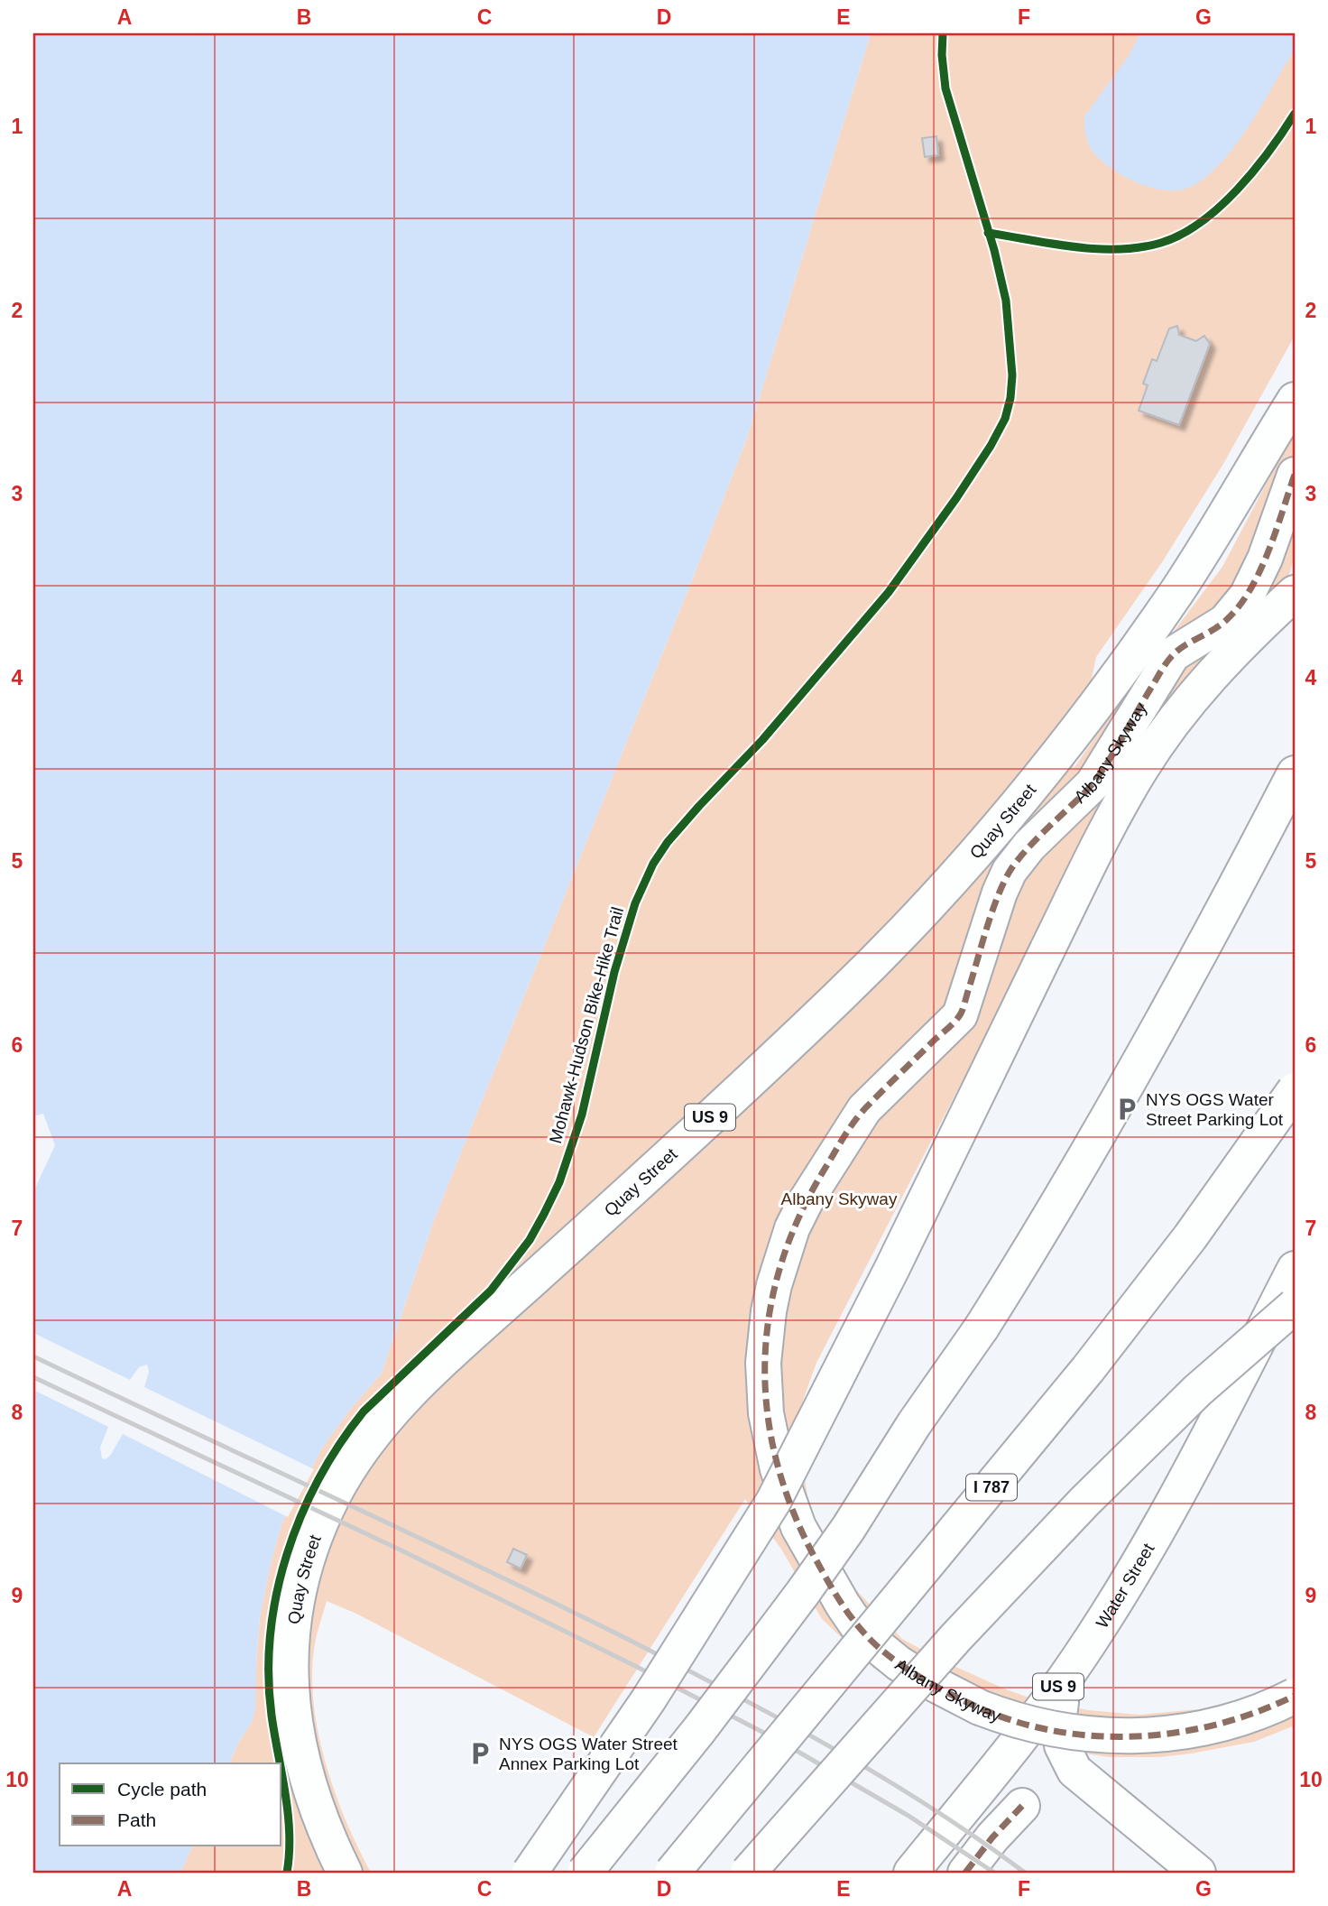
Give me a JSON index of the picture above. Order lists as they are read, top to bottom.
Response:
{
  "streets": {
    "main road": [
      "Albany Skyway",
      "Quay Street",
      "US 9",
      "I 787",
      "Water Street"
    ],
    "cycle path": ["Mohawk-Hudson Bike-Hike Trail"]
  },
  "parks": ["Albany Skyway"],
  "places": {
    "parking": ["NYS OGS Water Street Parking Lot", "NYS OGS Water Street Annex Parking Lot"]
  },
  "legend": ["Cycle path", "Path"],
  "grid": {
    "columns": [
      "A",
      "B",
      "C",
      "D",
      "E",
      "F",
      "G"
    ],
    "rows": [
      "1",
      "2",
      "3",
      "4",
      "5",
      "6",
      "7",
      "8",
      "9",
      "10"
    ]
  }
}
